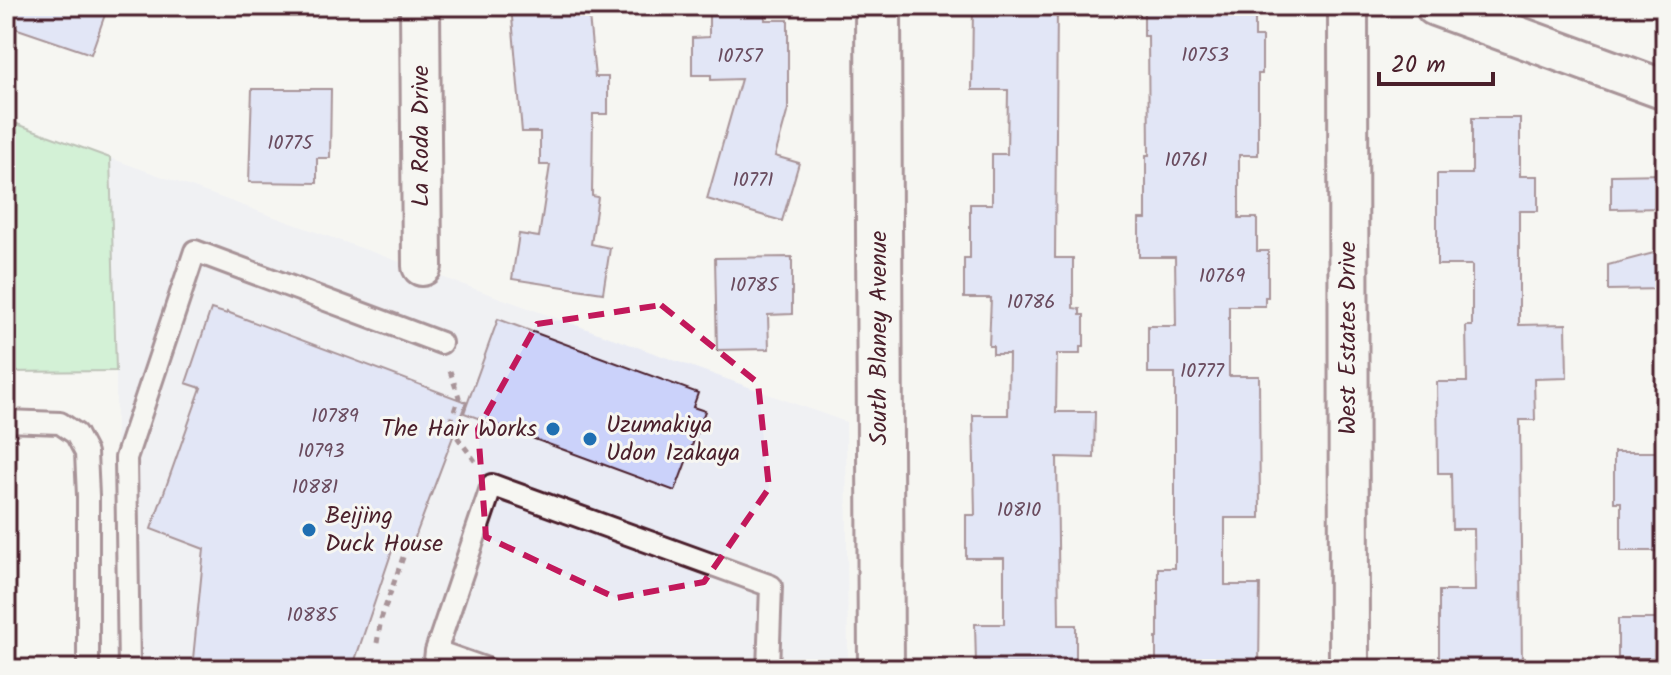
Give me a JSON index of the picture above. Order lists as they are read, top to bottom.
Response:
{
  "streets": {
    "street": ["La Roda Drive", "South Blaney Avenue", "West Estates Drive"]
  },
  "places": ["The Hair Works", "Uzumakiya Udon Izakaya", "Beijing Duck House"],
  "house_numbers": [
    "10753",
    "10757",
    "10775",
    "10761",
    "10771",
    "10769",
    "10785",
    "10786",
    "10777",
    "10789",
    "10793",
    "10881",
    "10810",
    "10885"
  ],
  "scale_bar": "20 m"
}
